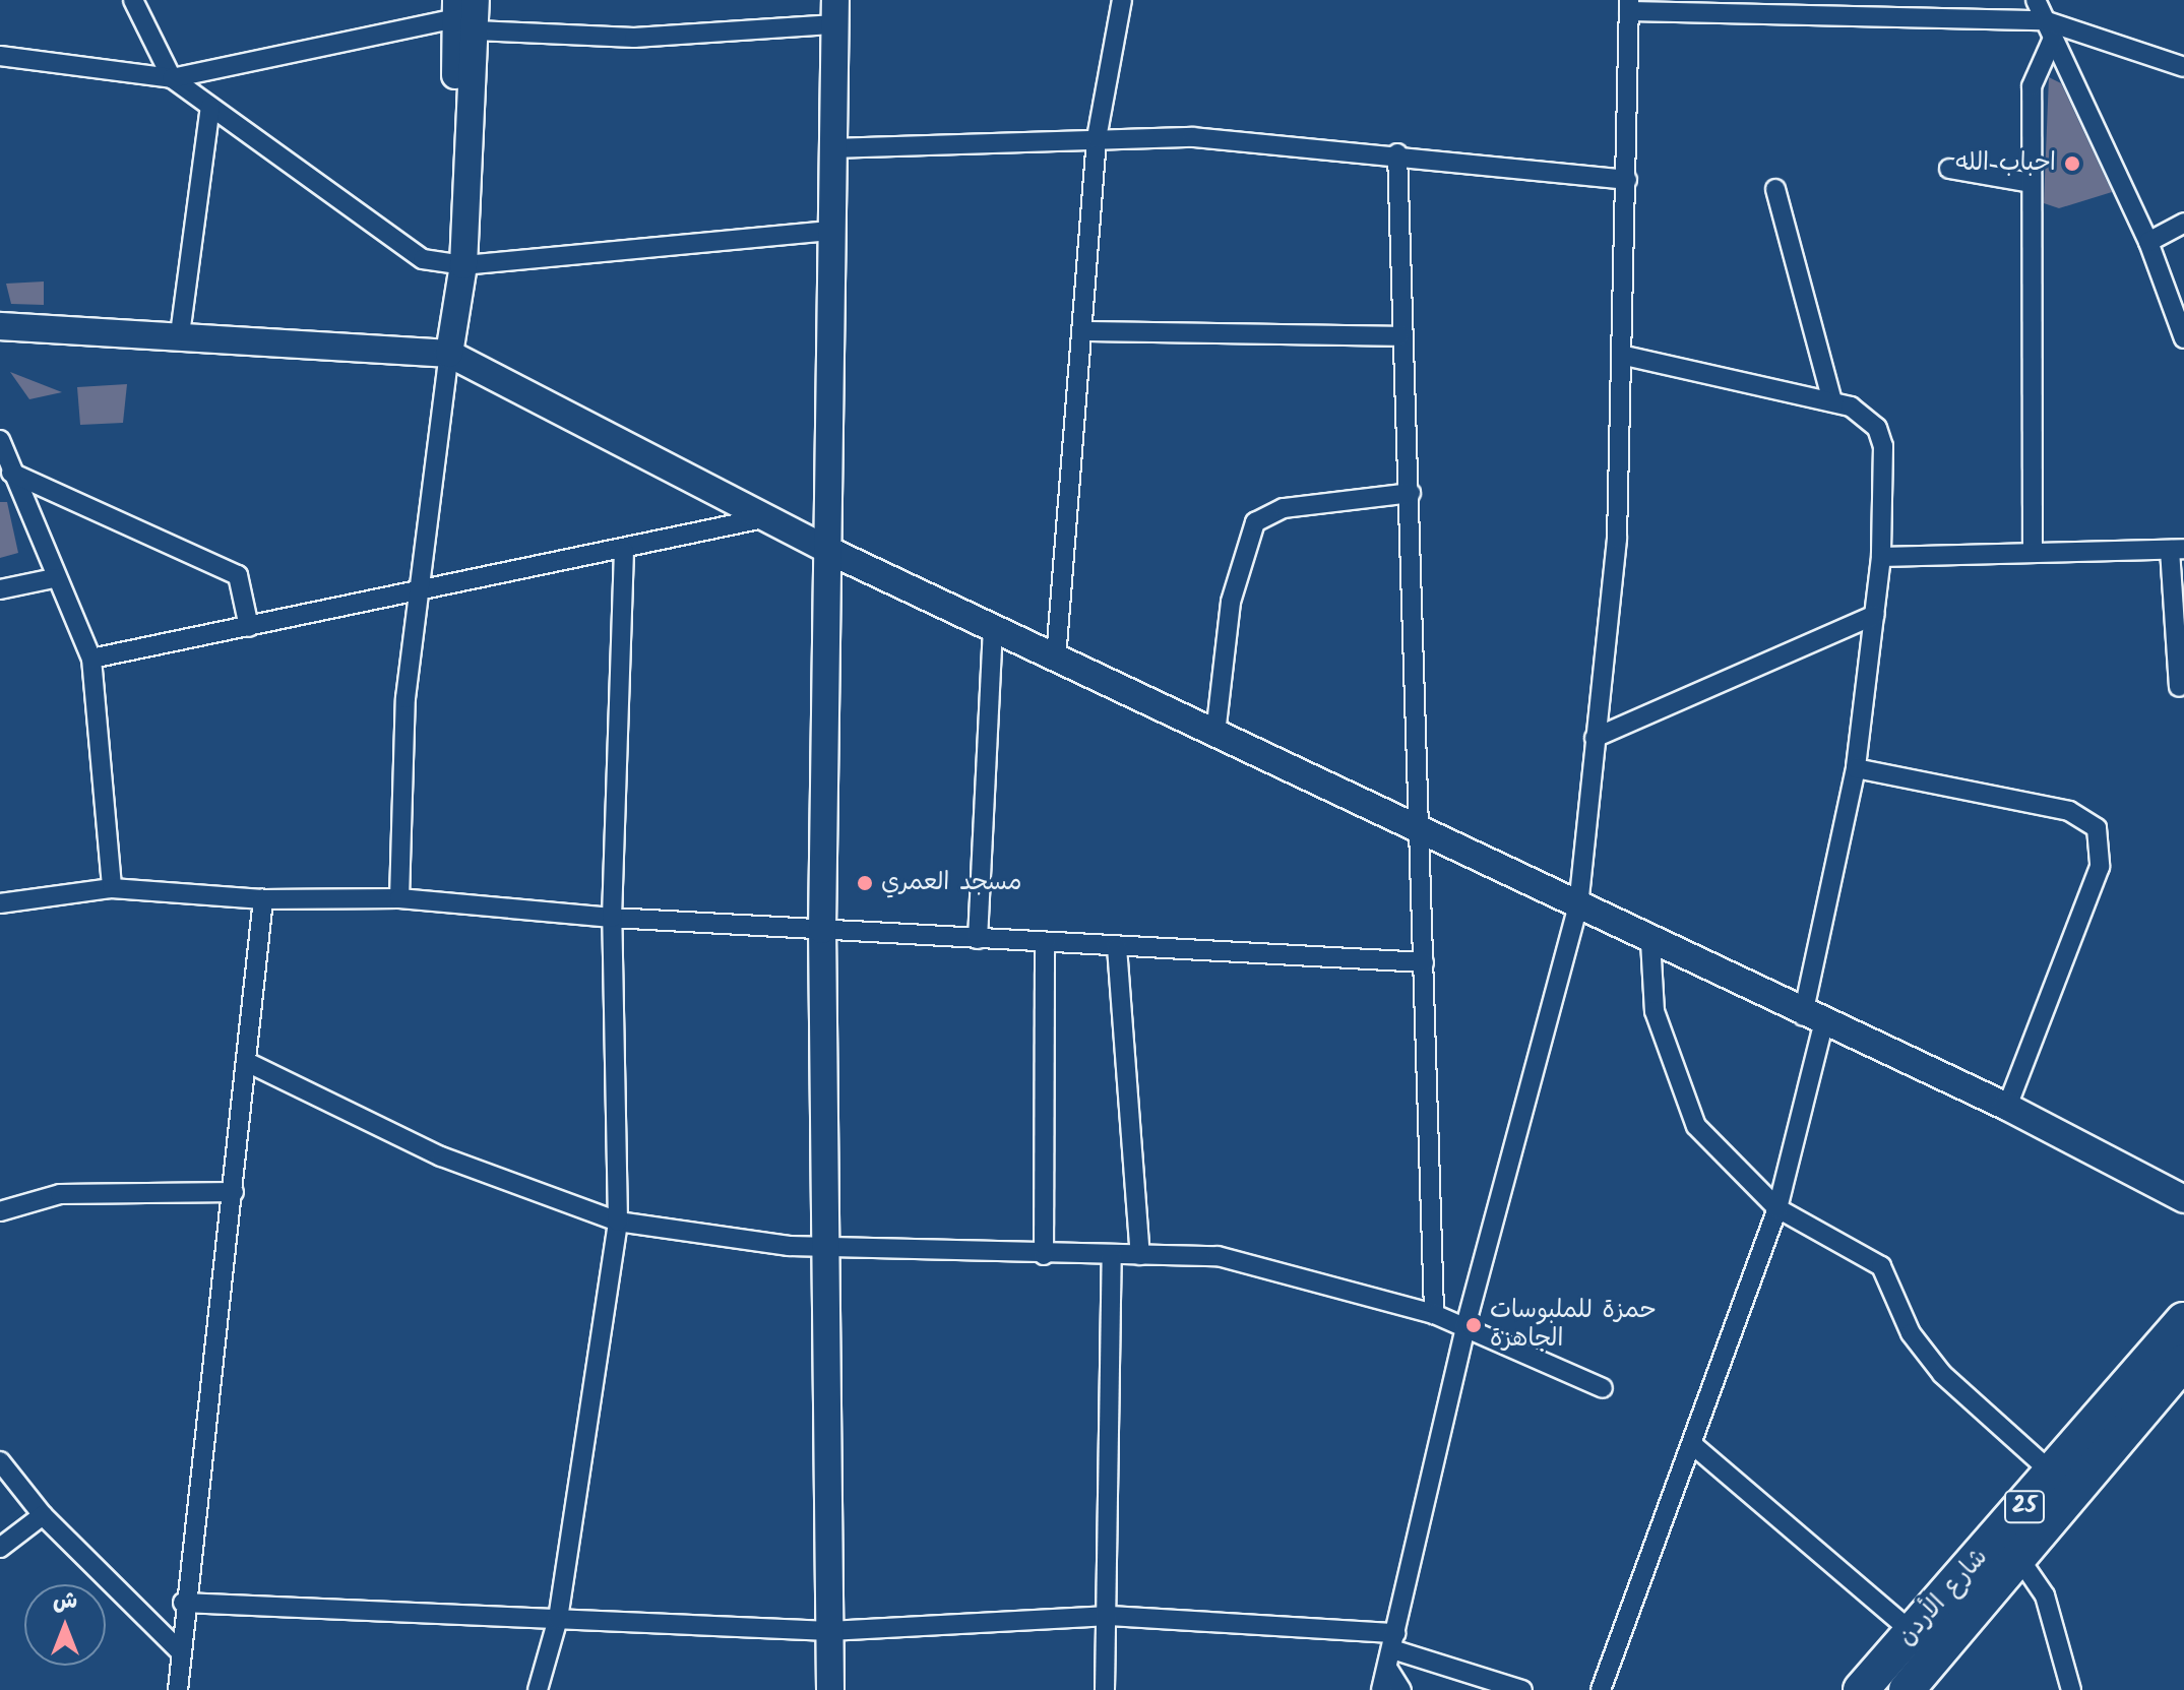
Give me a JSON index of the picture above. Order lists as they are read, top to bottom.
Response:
{
  "streets": {
    "highway": ["25", "شارع الأردن"]
  },
  "places": ["احباب الله", "مسجد العمري", "حمزة للملبوسات الجاهزة"],
  "north": "top"
}
